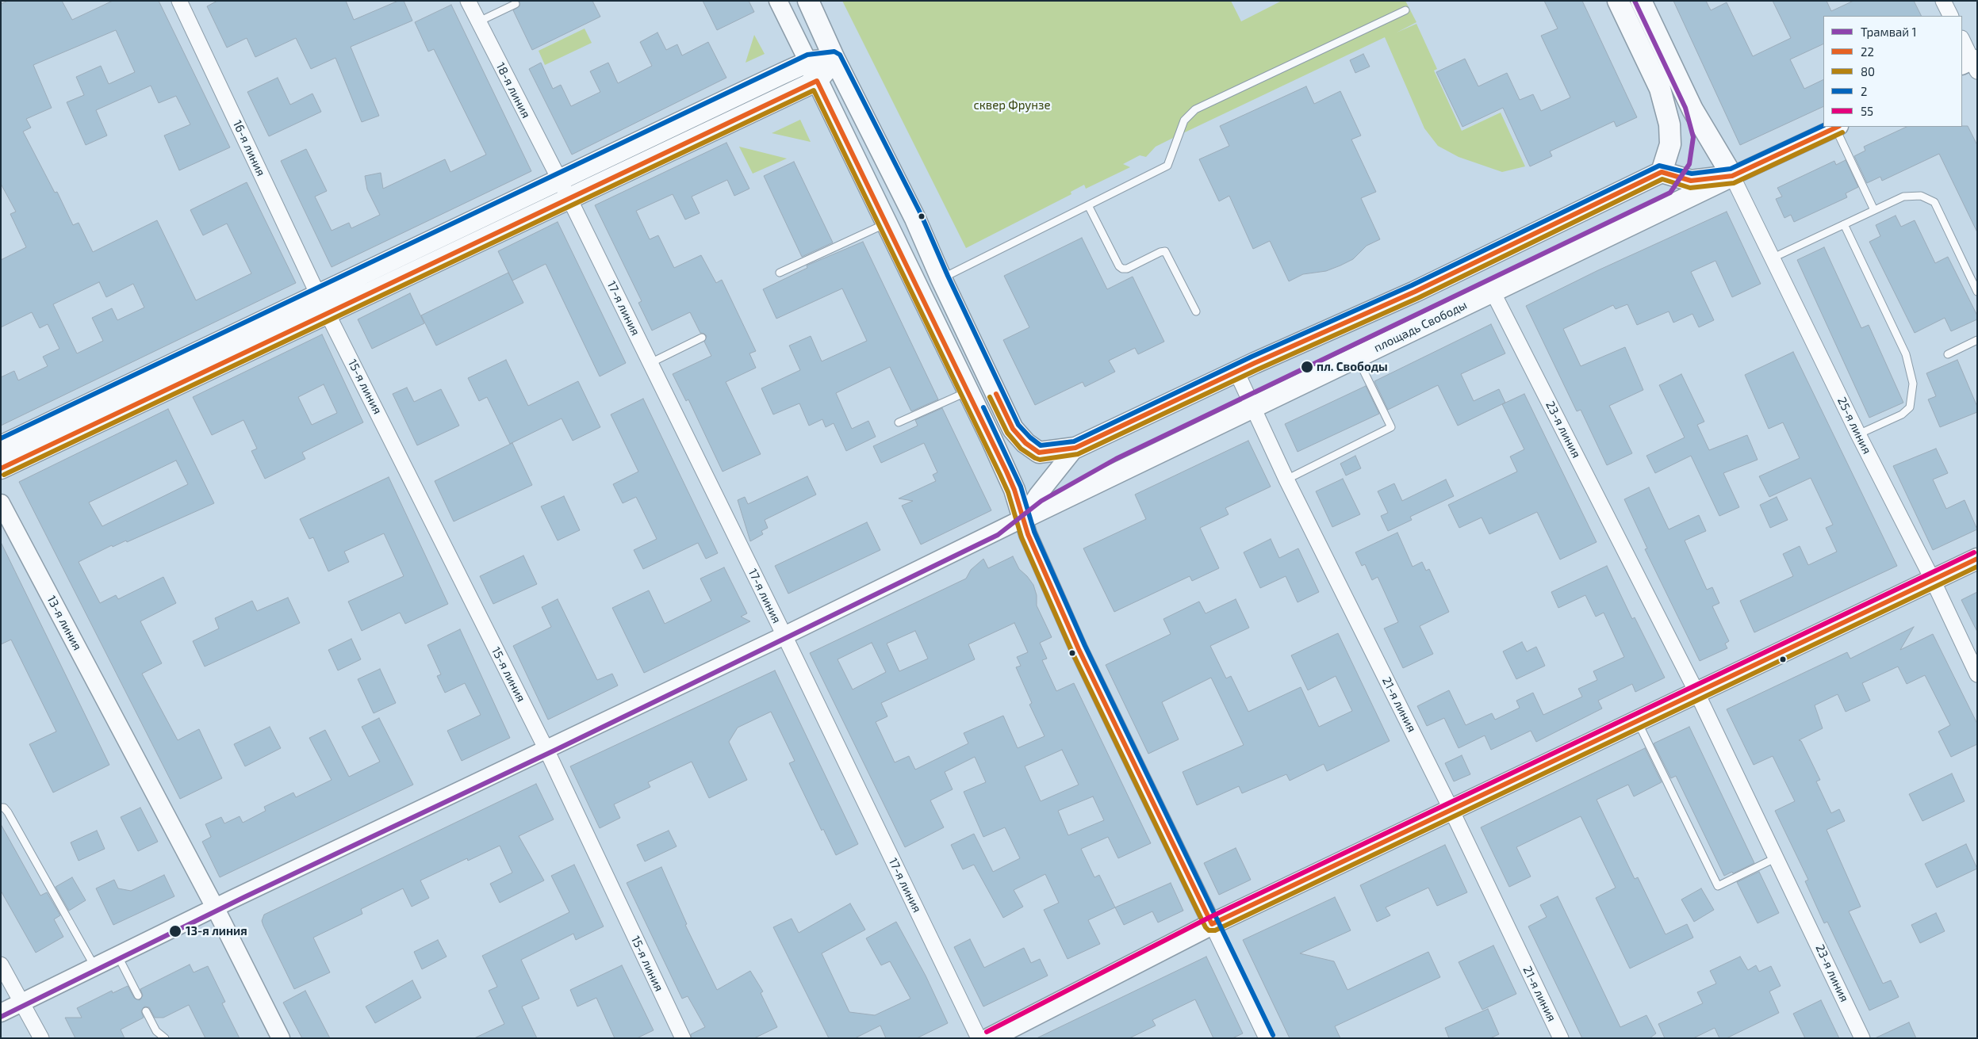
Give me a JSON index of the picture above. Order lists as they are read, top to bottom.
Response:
{
  "streets": {
    "main road": ["площадь Свободы"],
    "street": [
      "18-я линия",
      "16-я линия",
      "17-я линия",
      "15-я линия",
      "25-я линия",
      "23-я линия",
      "13-я линия",
      "21-я линия"
    ]
  },
  "crossings": [
    ["18-я линия", "17-я линия"],
    ["16-я линия", "15-я линия"],
    ["площадь Свободы", "25-я линия"],
    ["площадь Свободы", "23-я линия"],
    ["площадь Свободы", "21-я линия"]
  ],
  "parks": ["сквер Фрунзе"],
  "places": ["пл. Свободы", "13-я линия"],
  "lines": [
    "tram line 1",
    "transit line 2",
    "transit line 22",
    "transit line 80",
    "transit line 55"
  ],
  "legend": [
    "Трамвай 1",
    "22",
    "80",
    "2",
    "55"
  ]
}
